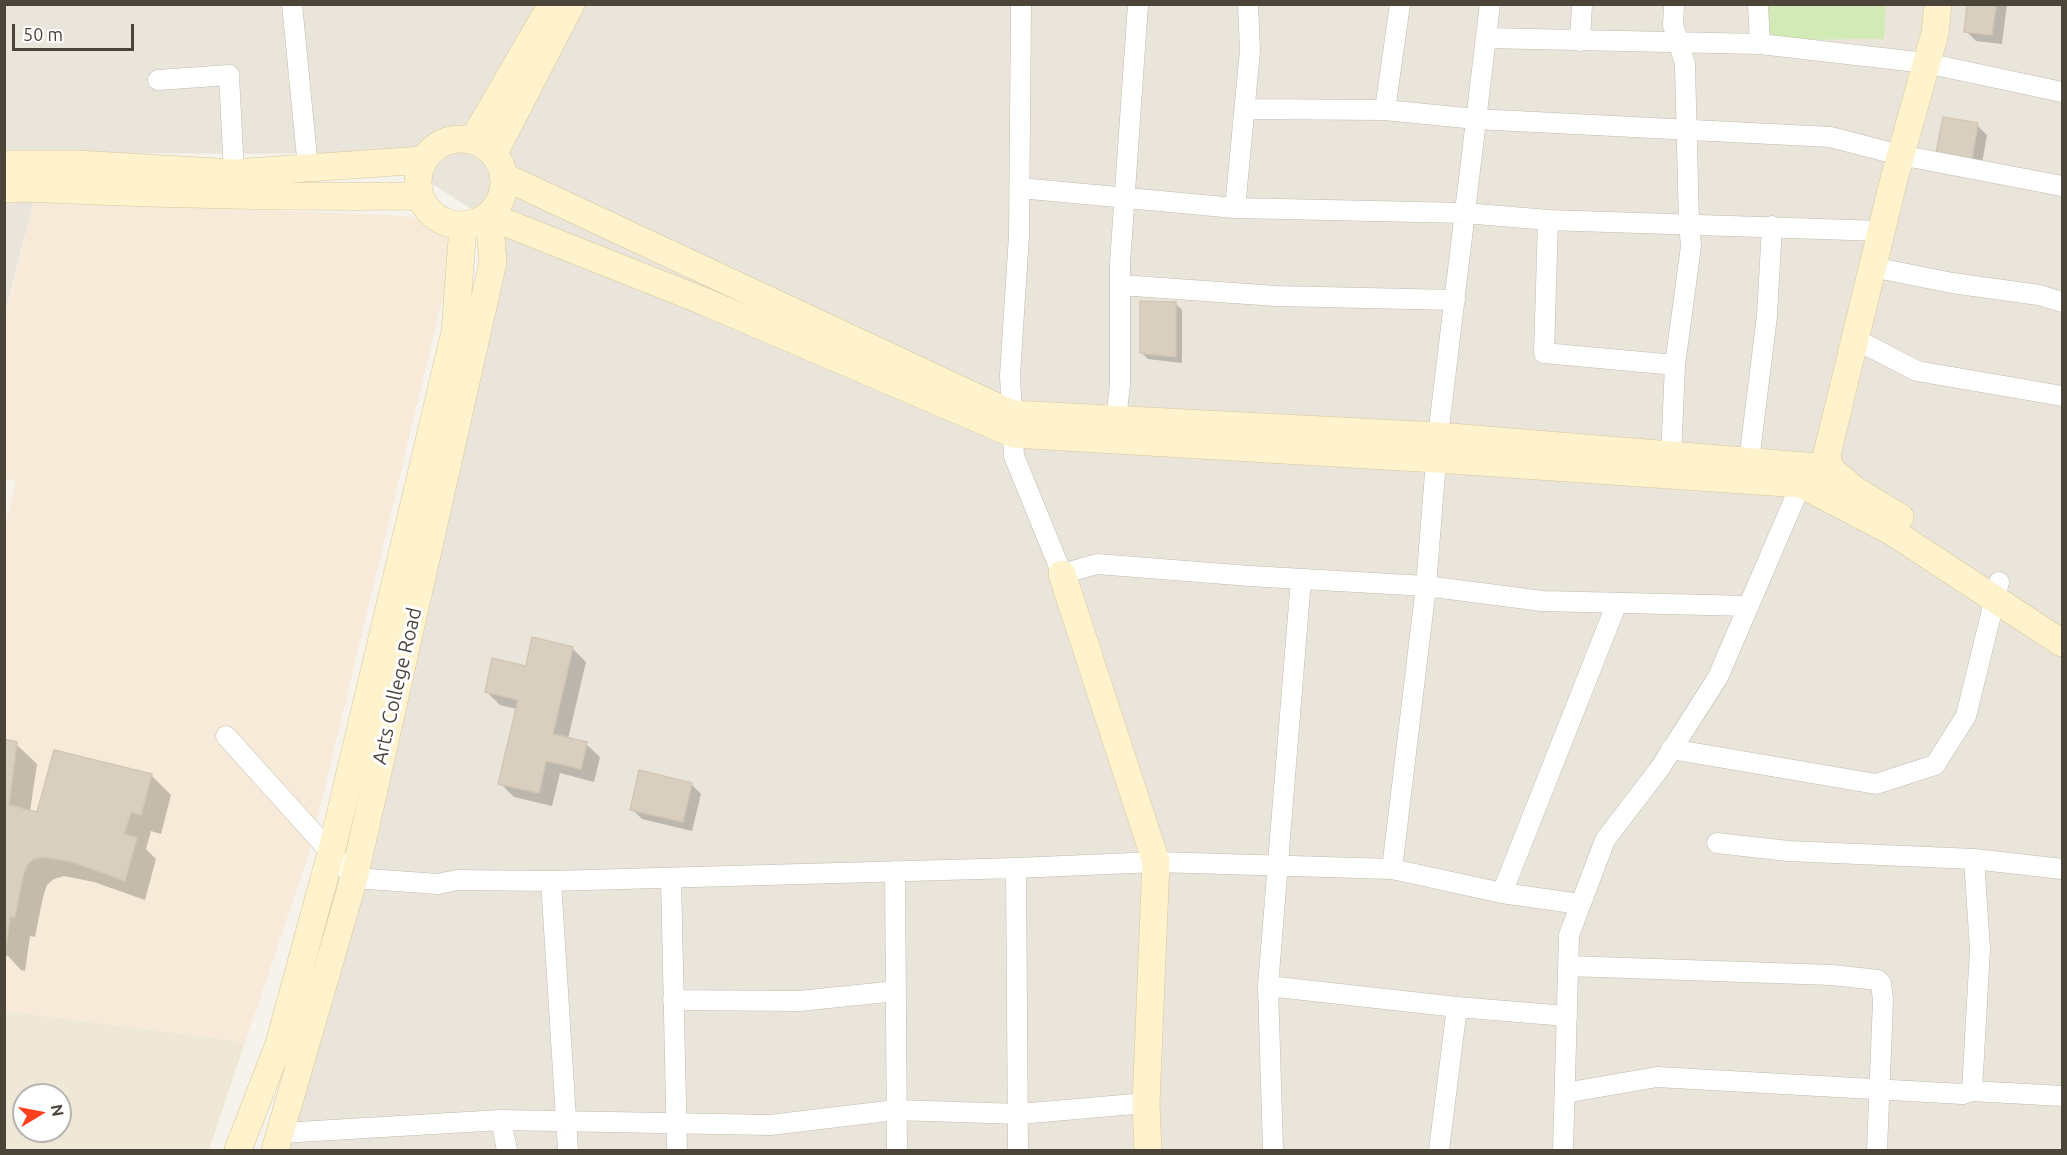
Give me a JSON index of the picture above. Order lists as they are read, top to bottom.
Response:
{
  "streets": {
    "main road": ["Arts College Road"]
  },
  "scale_bar": "50 m",
  "north": "right"
}
